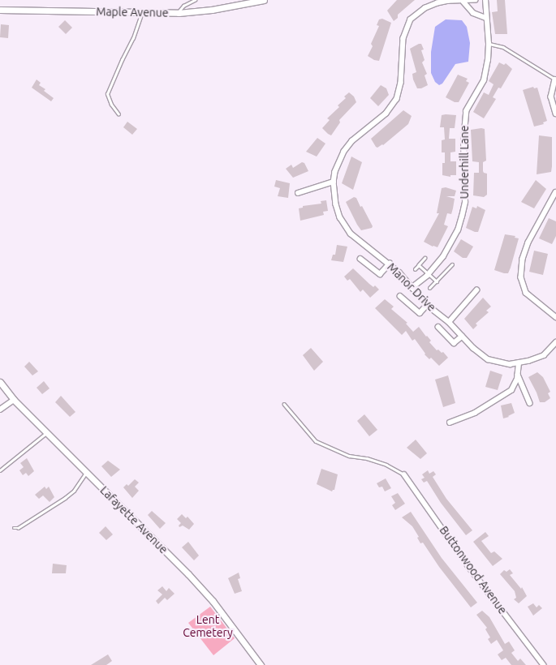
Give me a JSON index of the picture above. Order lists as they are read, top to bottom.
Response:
{
  "streets": {
    "street": [
      "Maple Avenue",
      "Underhill Lane",
      "Manor Drive",
      "Lafayette Avenue",
      "Buttonwood Avenue"
    ]
  },
  "crossings": [
    ["Underhill Lane", "Manor Drive"]
  ],
  "parks": ["Lent Cemetery"]
}
